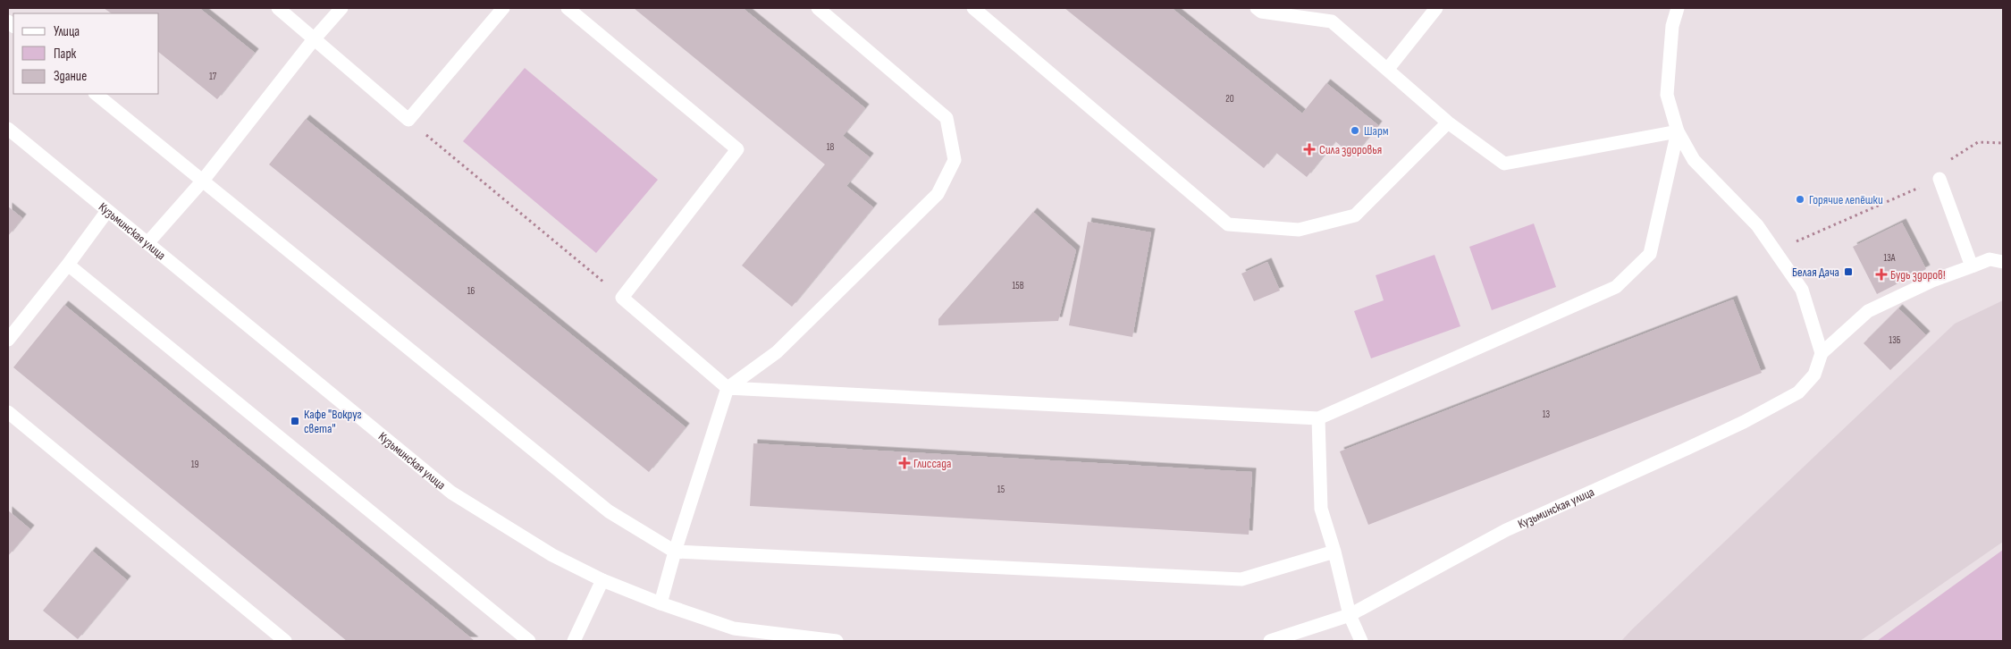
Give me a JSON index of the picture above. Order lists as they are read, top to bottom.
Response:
{
  "streets": {
    "street": ["Кузьминская улица"]
  },
  "places": {
    "other": ["Шарм", "Горячие лепёшки"],
    "health": ["Сила здоровья", "Будь здоров!", "Глиссада"],
    "transit": ["Белая Дача", "Кафе \"Вокруг света\""]
  },
  "house_numbers": [
    "17",
    "20",
    "18",
    "13А",
    "15В",
    "16",
    "13Б",
    "13",
    "19",
    "15"
  ],
  "legend": ["Улица", "Парк", "Здание"]
}
